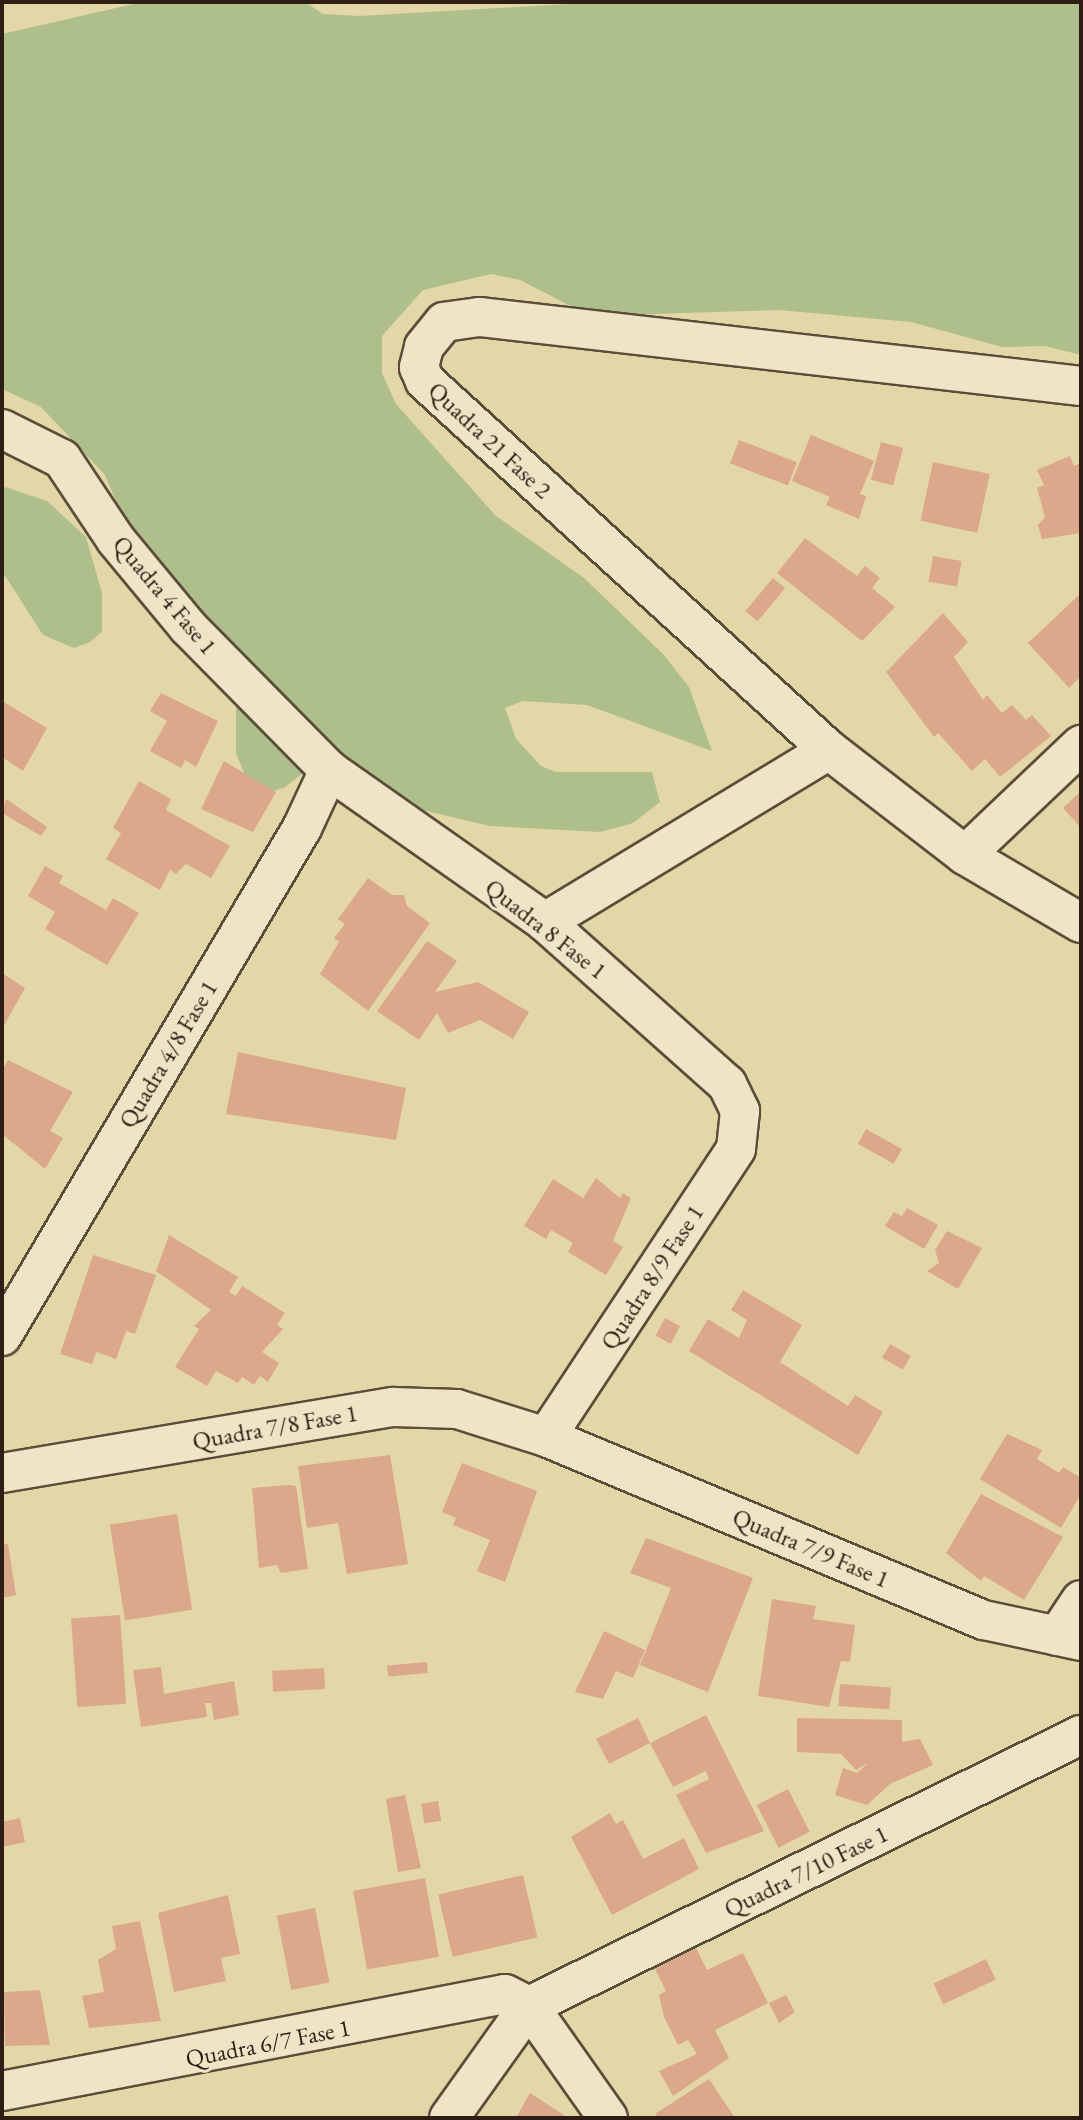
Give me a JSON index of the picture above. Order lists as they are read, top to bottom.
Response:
{
  "streets": {
    "street": [
      "Quadra 21 Fase 2",
      "Quadra 4 Fase 1",
      "Quadra 8 Fase 1",
      "Quadra 4/8 Fase 1",
      "Quadra 8/9 Fase 1",
      "Quadra 7/8 Fase 1",
      "Quadra 7/9 Fase 1",
      "Quadra 7/10 Fase 1",
      "Quadra 6/7 Fase 1"
    ]
  },
  "crossings": [
    ["Quadra 4 Fase 1", "Quadra 8 Fase 1"],
    ["Quadra 4 Fase 1", "Quadra 4/8 Fase 1"],
    ["Quadra 8 Fase 1", "Quadra 4/8 Fase 1"],
    ["Quadra 8 Fase 1", "Quadra 8/9 Fase 1"],
    ["Quadra 8/9 Fase 1", "Quadra 7/8 Fase 1"],
    ["Quadra 8/9 Fase 1", "Quadra 7/9 Fase 1"],
    ["Quadra 7/8 Fase 1", "Quadra 7/9 Fase 1"],
    ["Quadra 7/10 Fase 1", "Quadra 6/7 Fase 1"]
  ]
}
